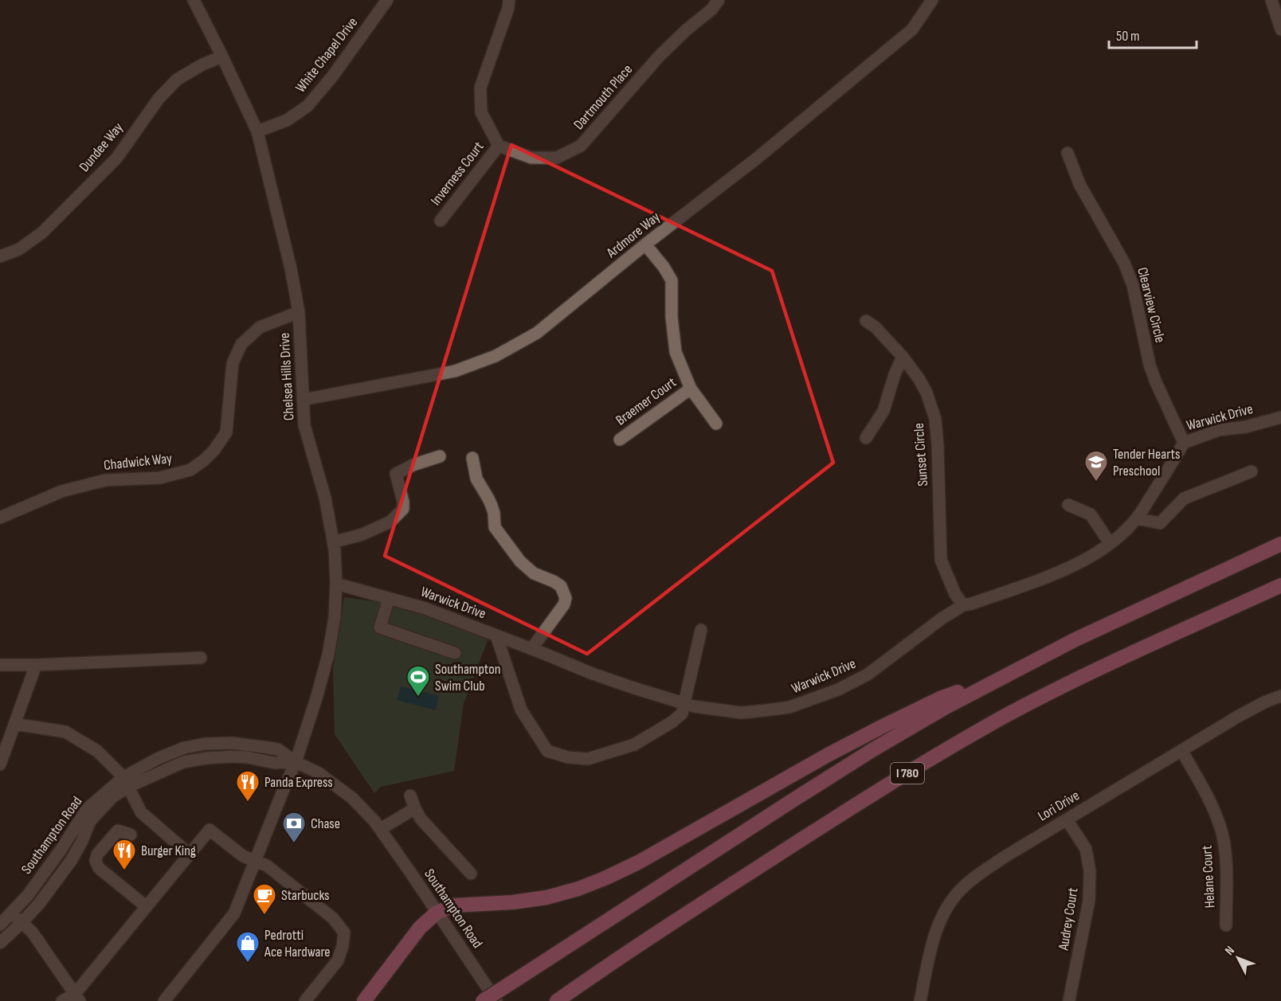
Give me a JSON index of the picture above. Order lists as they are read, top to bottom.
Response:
{
  "streets": {
    "highway": ["I 780"],
    "street": [
      "White Chapel Drive",
      "Dartmouth Place",
      "Dundee Way",
      "Inverness Court",
      "Ardmore Way",
      "Clearview Circle",
      "Chelsea Hills Drive",
      "Braemer Court",
      "Warwick Drive",
      "Sunset Circle",
      "Chadwick Way",
      "Lori Drive",
      "Southampton Road",
      "Helane Court",
      "Audrey Court"
    ]
  },
  "crossings": [
    ["White Chapel Drive", "Chelsea Hills Drive"],
    ["Dartmouth Place", "Inverness Court"],
    ["Dundee Way", "Chelsea Hills Drive"],
    ["Ardmore Way", "Chelsea Hills Drive"],
    ["Clearview Circle", "Warwick Drive"],
    ["Chelsea Hills Drive", "Warwick Drive"],
    ["Chelsea Hills Drive", "Chadwick Way"],
    ["Chelsea Hills Drive", "Southampton Road"],
    ["Warwick Drive", "Sunset Circle"],
    ["Lori Drive", "Helane Court"],
    ["Lori Drive", "Audrey Court"]
  ],
  "places": {
    "school or university": ["Tender Hearts Preschool"],
    "sports": ["Southampton Swim Club"],
    "restaurant": ["Panda Express", "Burger King"],
    "bank": ["Chase"],
    "cafe": ["Starbucks"],
    "shop": ["Pedrotti Ace Hardware"]
  },
  "scale_bar": "50 m",
  "north": "top left"
}
